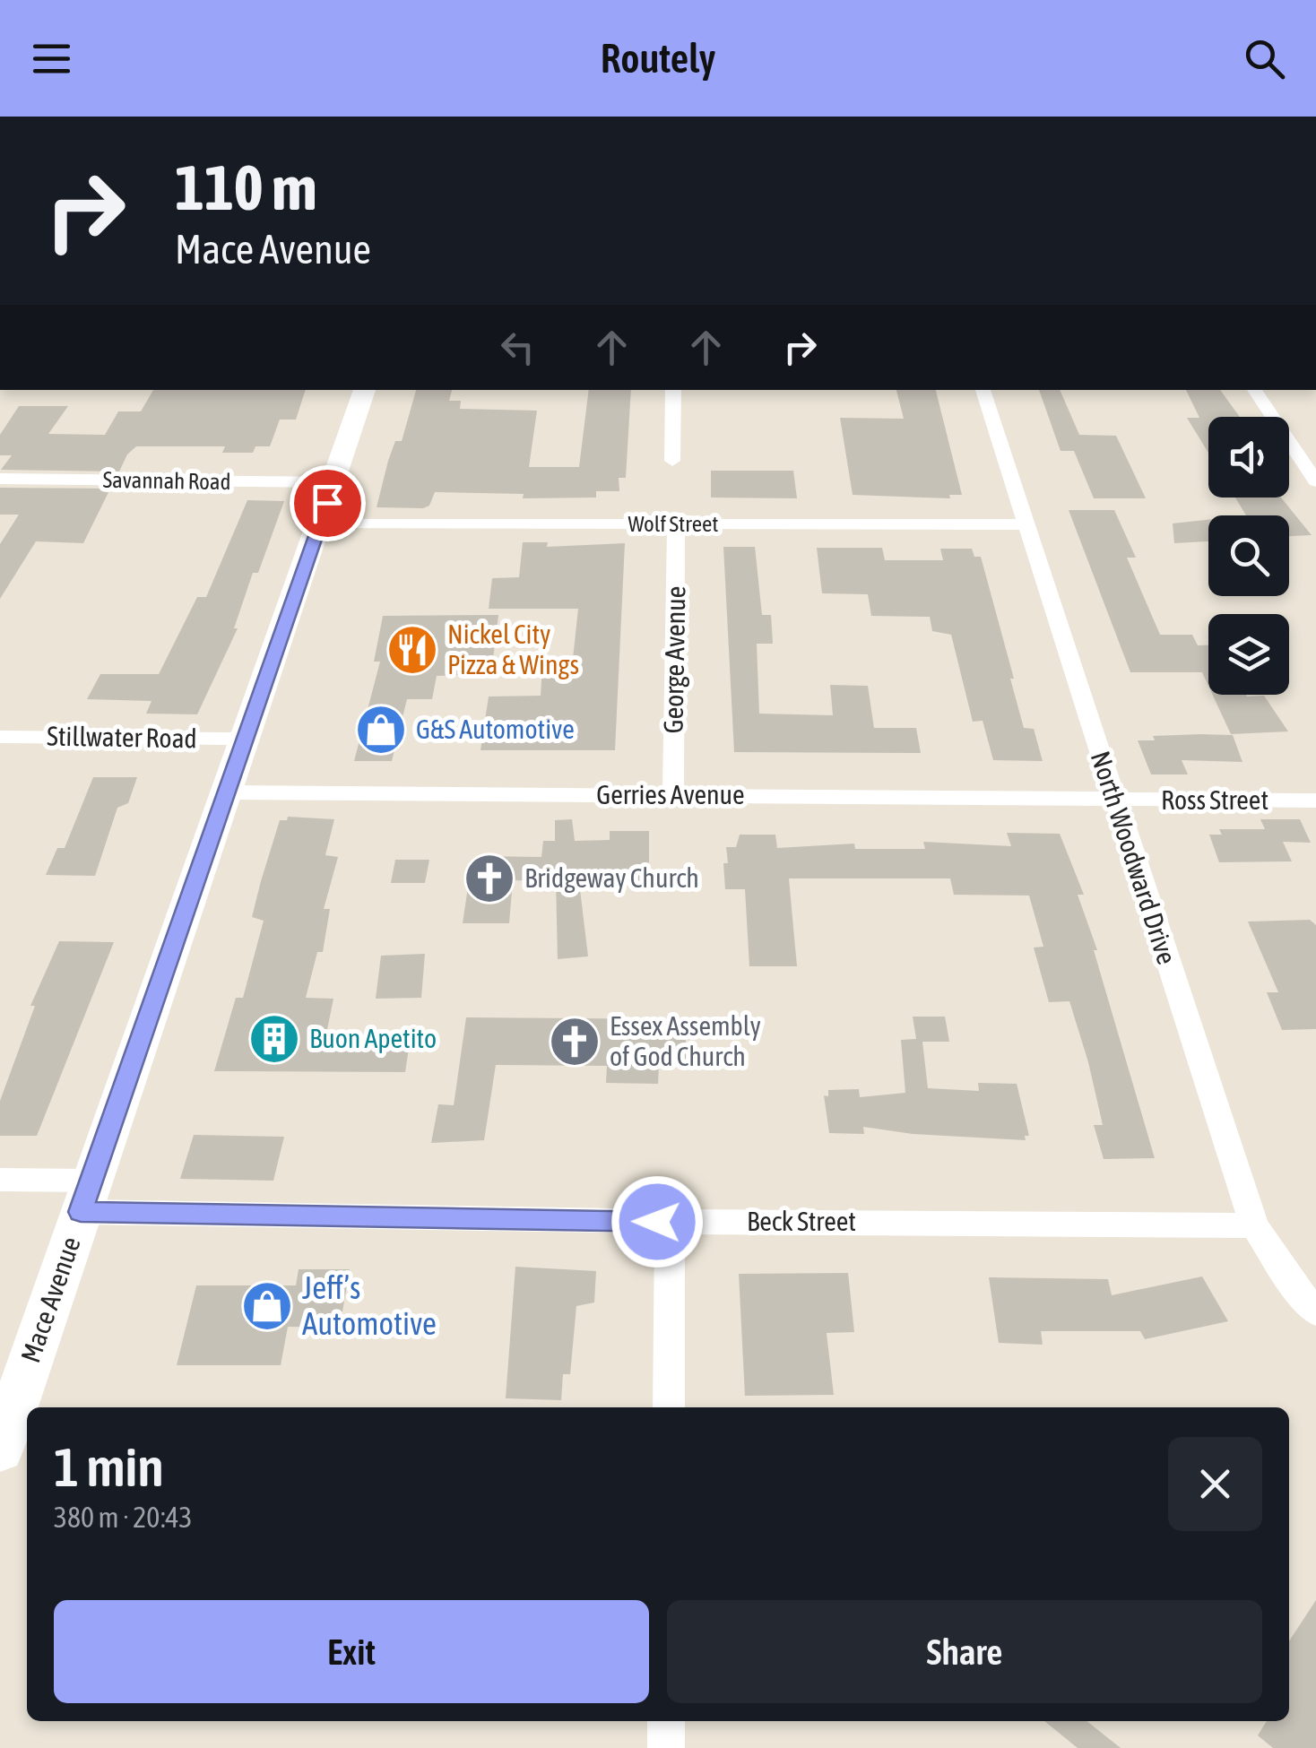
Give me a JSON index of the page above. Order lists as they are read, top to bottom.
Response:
{
  "streets": {
    "main road": ["Mace Avenue"],
    "street": [
      "Savannah Road",
      "Wolf Street",
      "George Avenue",
      "Stillwater Road",
      "Gerries Avenue",
      "Ross Street",
      "North Woodward Drive",
      "Beck Street"
    ]
  },
  "crossings": [
    ["Savannah Road", "Mace Avenue"],
    ["Wolf Street", "George Avenue"],
    ["Wolf Street", "North Woodward Drive"],
    ["Wolf Street", "Mace Avenue"],
    ["George Avenue", "Gerries Avenue"],
    ["Stillwater Road", "Mace Avenue"],
    ["Gerries Avenue", "Ross Street"],
    ["Gerries Avenue", "North Woodward Drive"],
    ["Gerries Avenue", "Mace Avenue"],
    ["Ross Street", "North Woodward Drive"],
    ["North Woodward Drive", "Beck Street"],
    ["Beck Street", "Mace Avenue"]
  ],
  "places": {
    "restaurant": ["Nickel City Pizza & Wings"],
    "shop": ["G&S Automotive", "Jeff’s Automotive"],
    "church": ["Bridgeway Church", "Essex Assembly of God Church"],
    "building": ["Buon Apetito"]
  },
  "page": {
    "header": "Routely",
    "turn": ["110 m", "Mace Avenue"],
    "heading": ["1 min", "380 m · 20:43"],
    "buttons": ["Exit", "Share"]
  }
}
